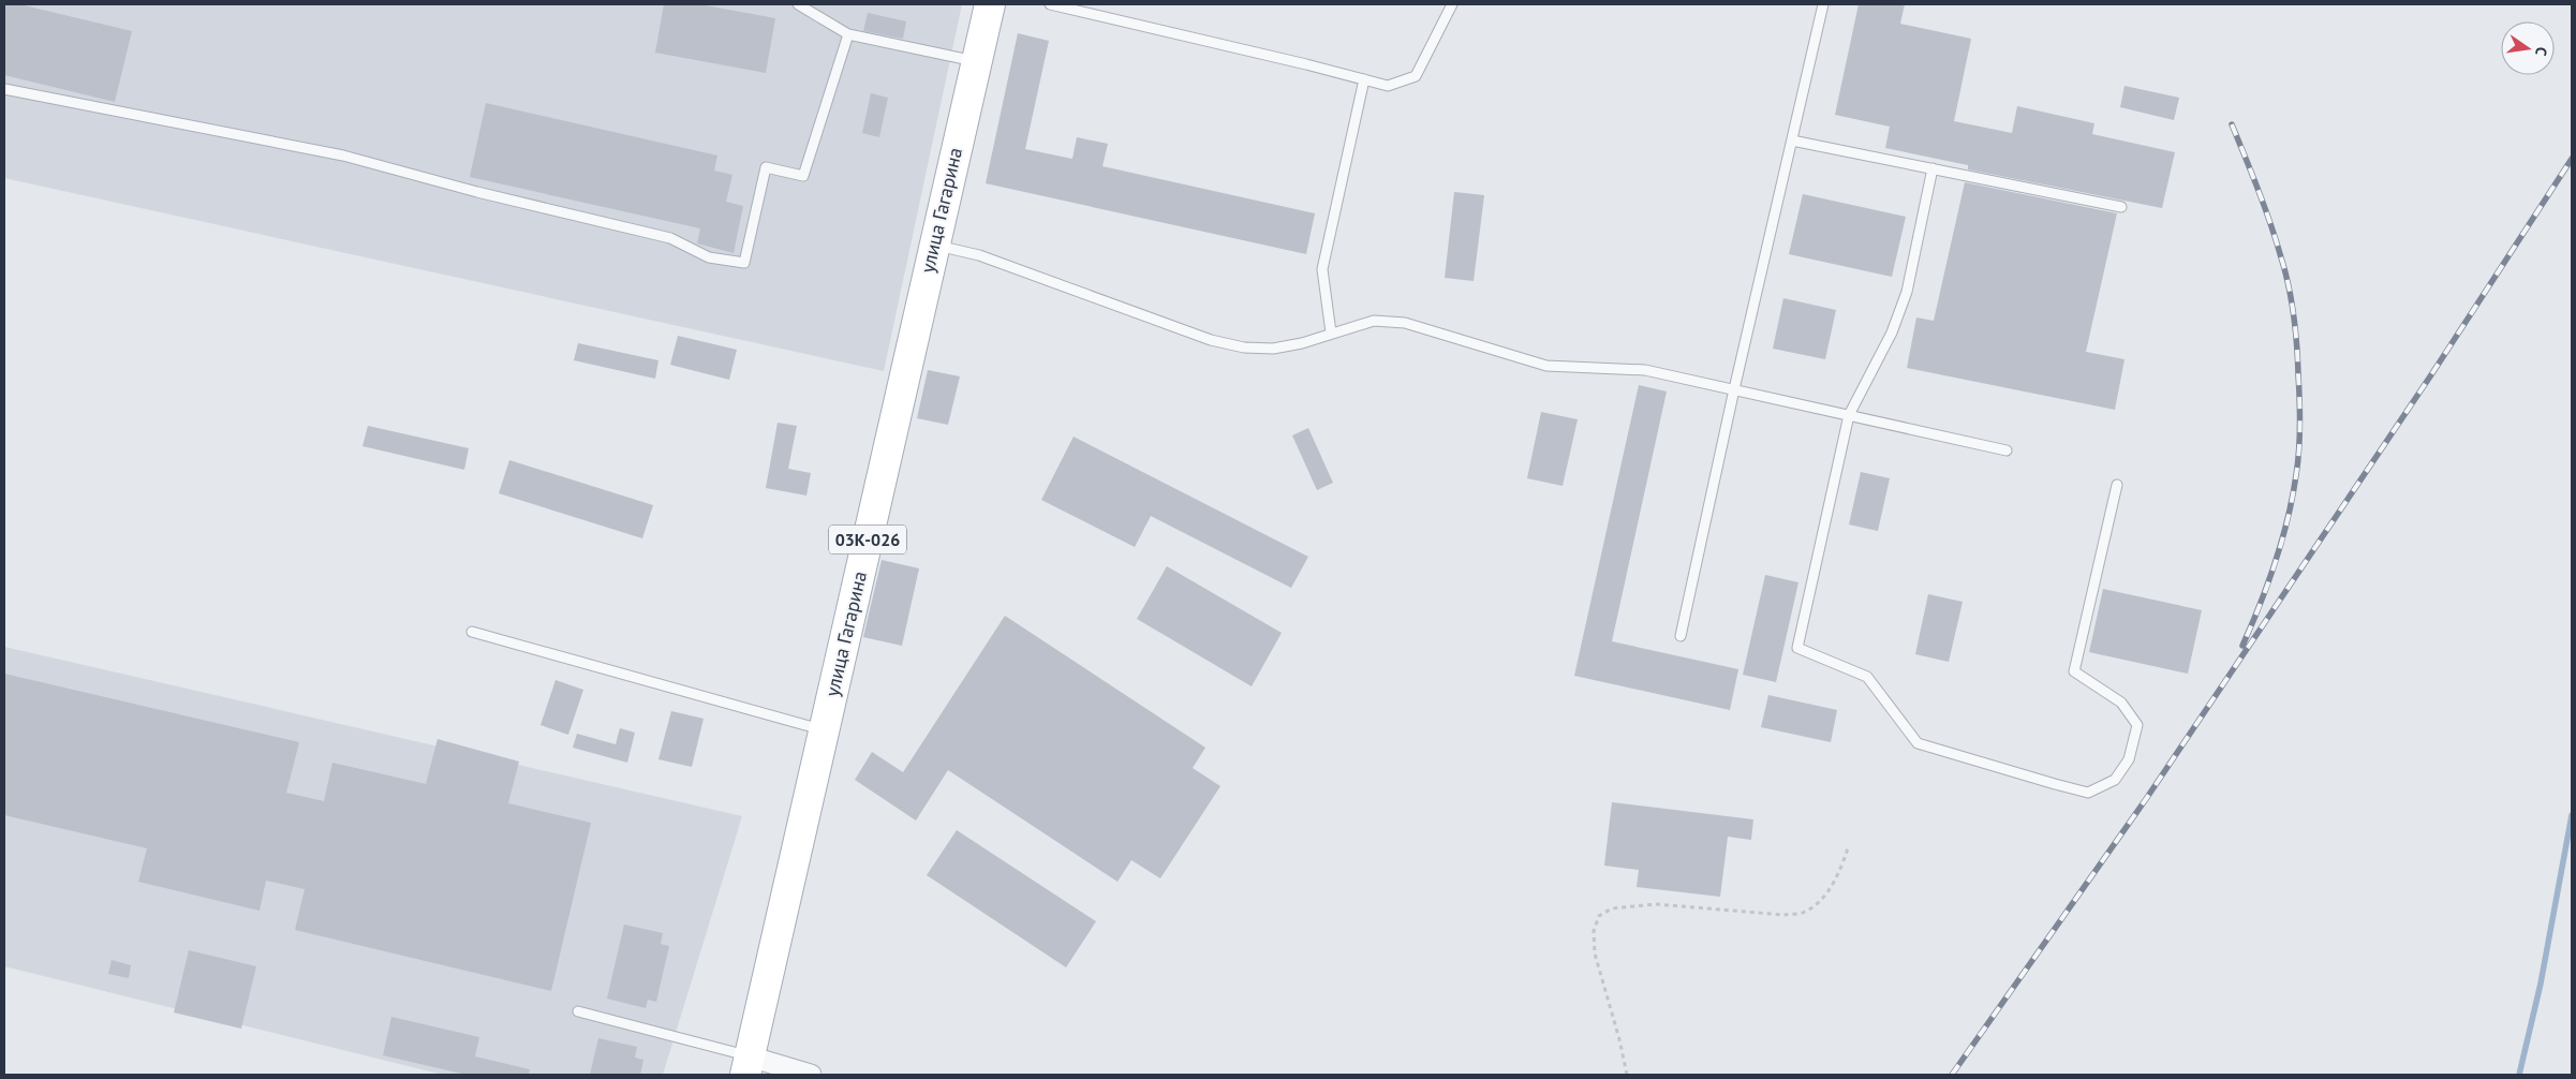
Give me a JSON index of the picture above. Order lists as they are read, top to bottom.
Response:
{
  "streets": {
    "main road": ["улица Гагарина", "03К-026"]
  },
  "north": "right"
}
